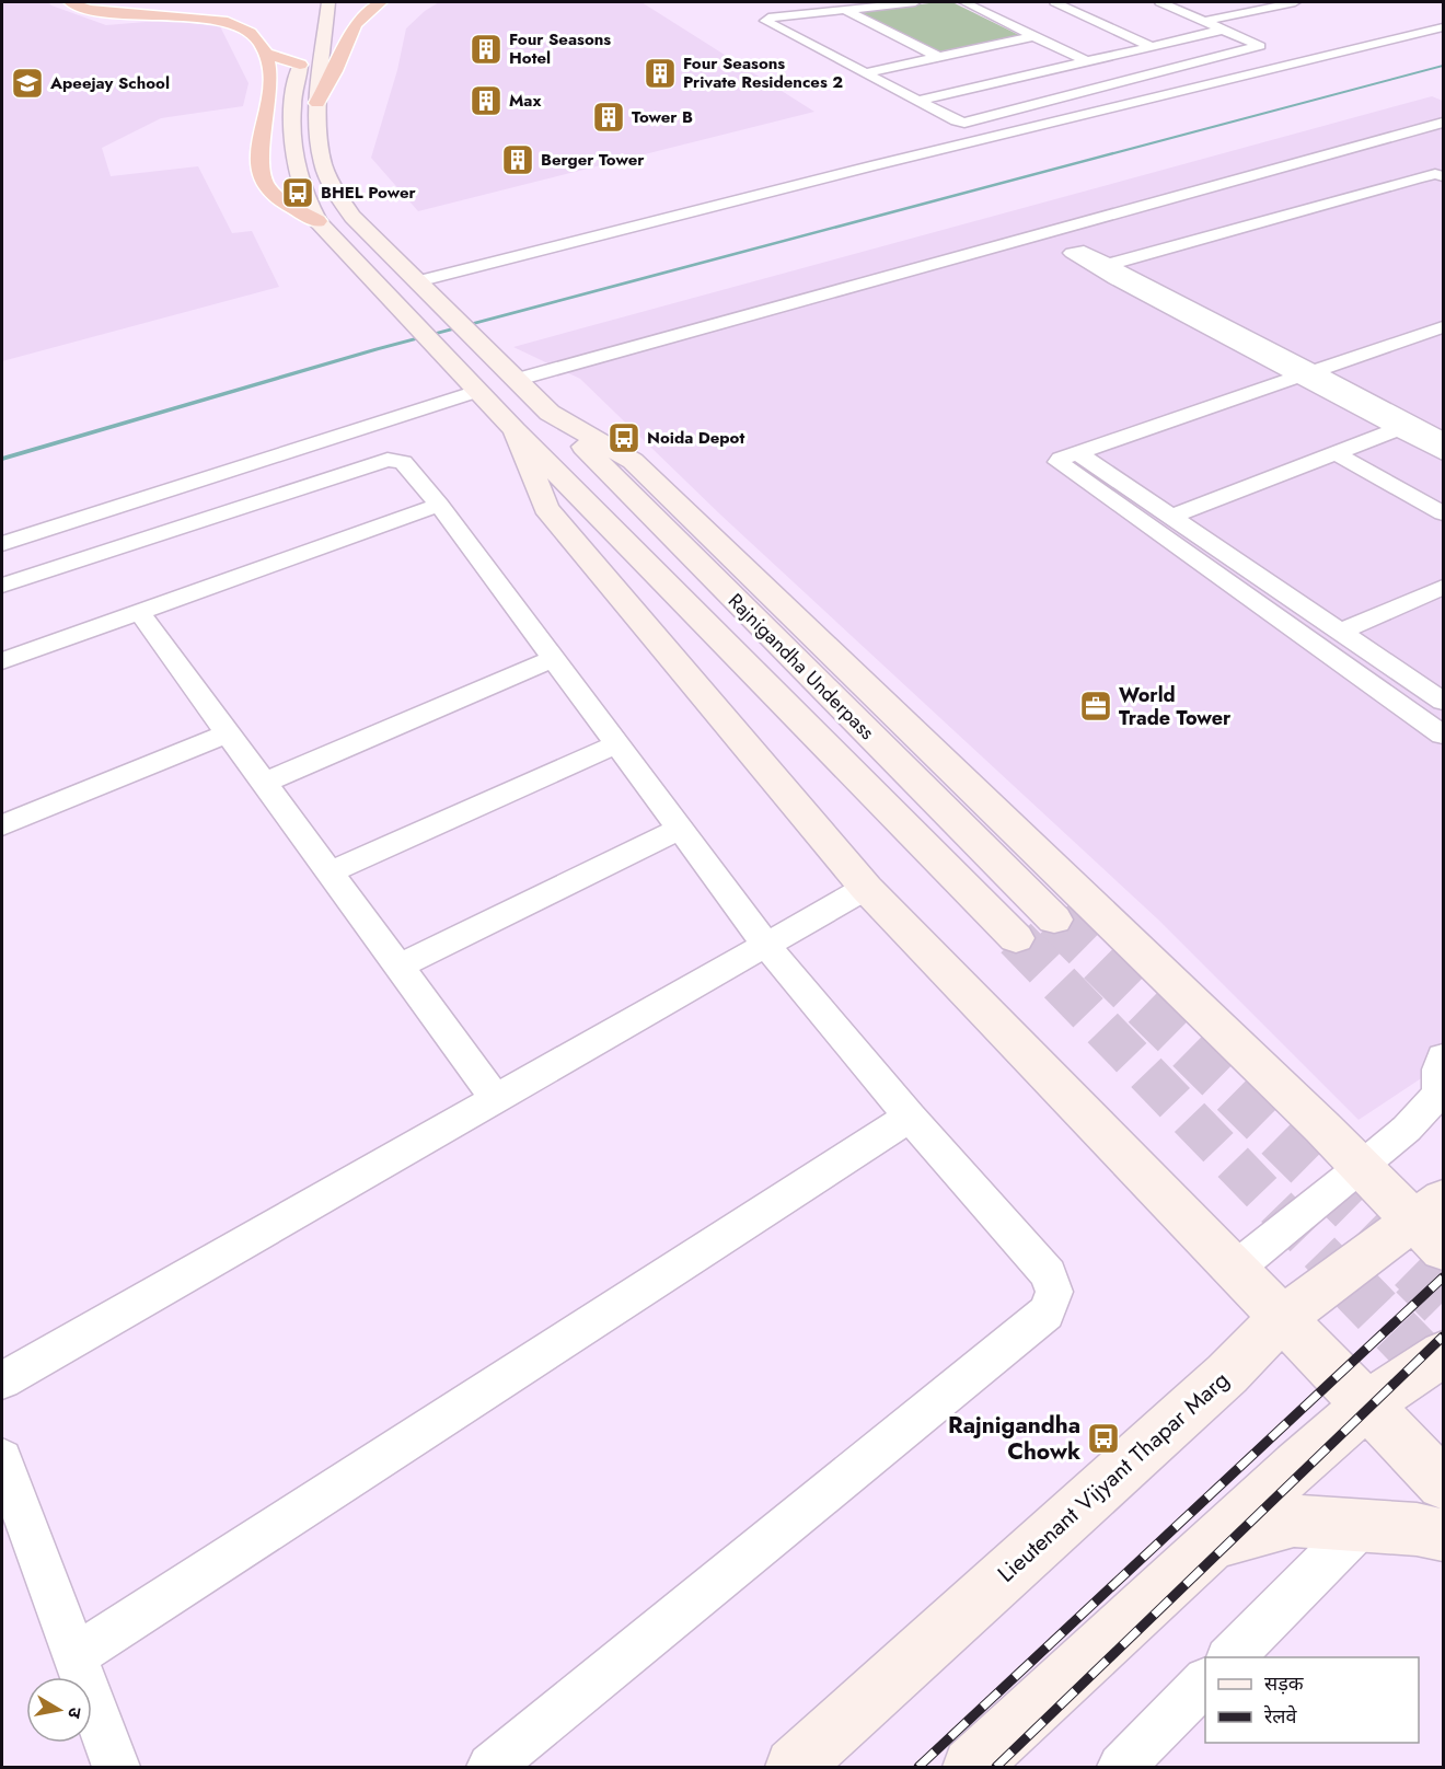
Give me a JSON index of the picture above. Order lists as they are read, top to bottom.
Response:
{
  "streets": {
    "main road": ["Rajnigandha Underpass", "Lieutenant Vijyant Thapar Marg"]
  },
  "places": {
    "building": [
      "Four Seasons Hotel",
      "Four Seasons Private Residences 2",
      "Max",
      "Tower B",
      "Berger Tower"
    ],
    "school or university": ["Apeejay School"],
    "bus stop": ["BHEL Power", "Noida Depot", "Rajnigandha Chowk"],
    "office": ["World Trade Tower"]
  },
  "legend": ["सड़क", "रेलवे"],
  "north": "right"
}
